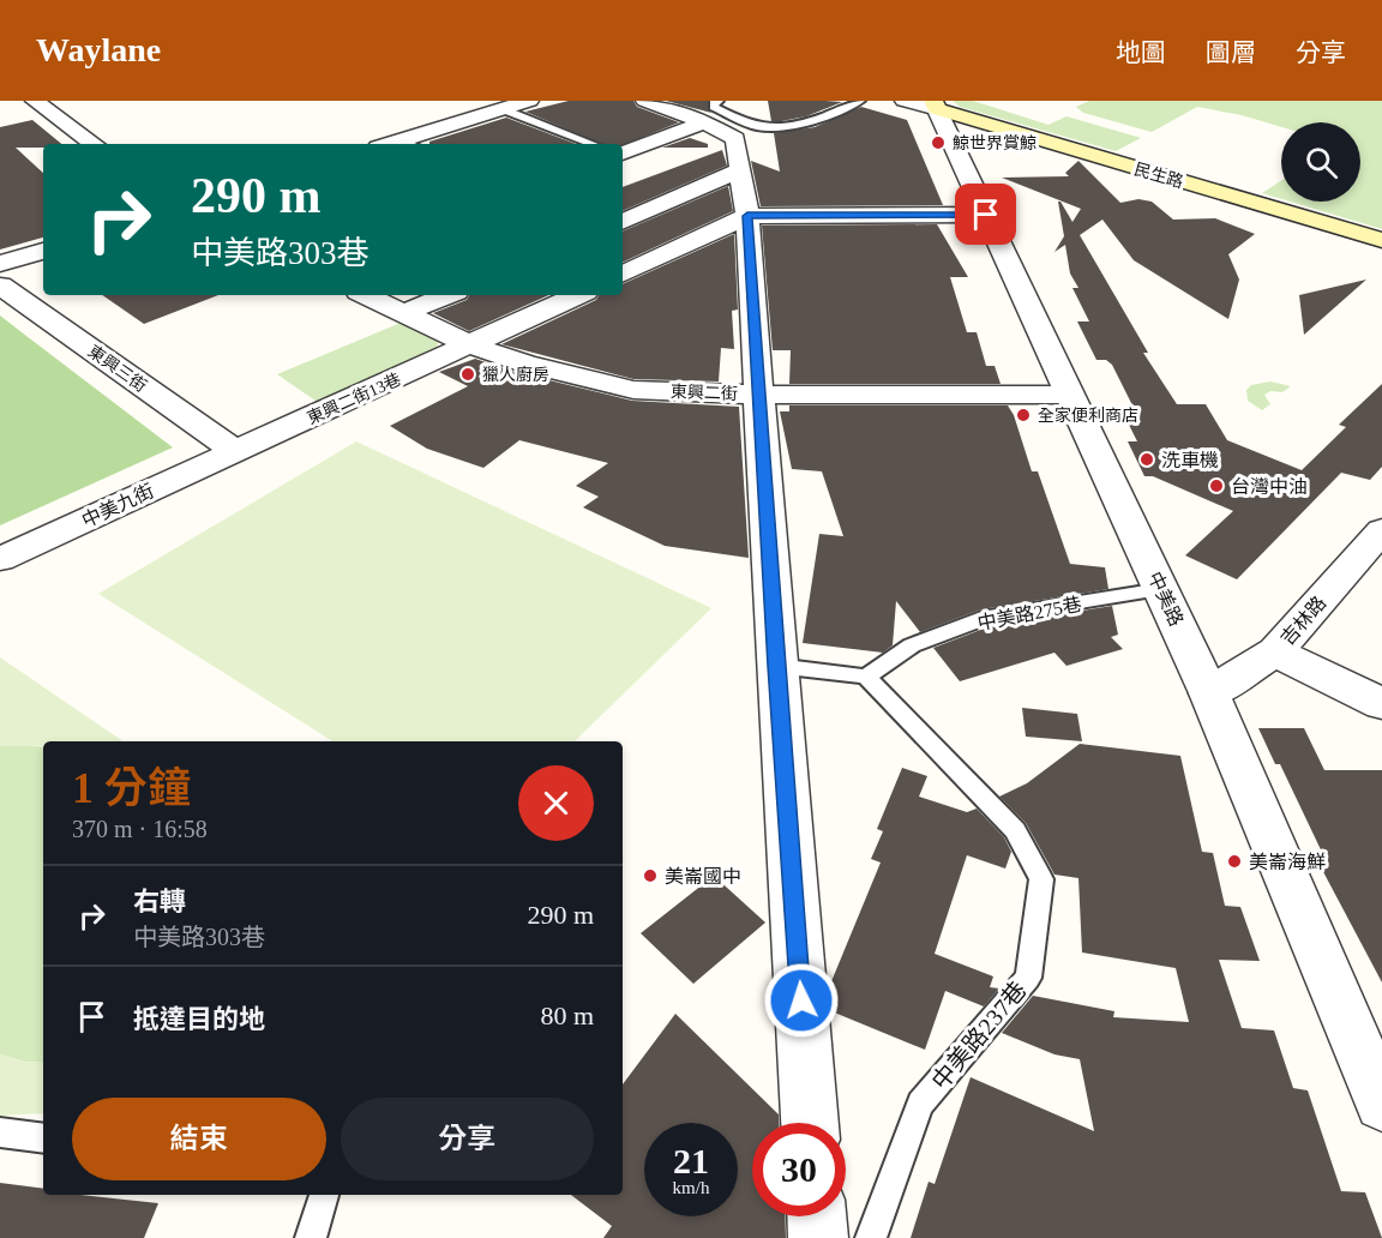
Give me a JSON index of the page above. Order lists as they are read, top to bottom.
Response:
{
  "streets": {
    "main road": ["民生路"],
    "street": [
      "東興三街",
      "東興二街",
      "東興二街13巷",
      "中美九街",
      "中美路",
      "吉林路"
    ],
    "lane": ["中美路275巷", "中美路237巷"]
  },
  "crossings": [
    ["民生路", "中美路"],
    ["東興三街", "東興二街13巷"],
    ["東興三街", "中美九街"],
    ["東興二街", "東興二街13巷"],
    ["東興二街", "中美路"],
    ["東興二街13巷", "中美九街"],
    ["中美路", "中美路275巷"],
    ["中美路", "吉林路"],
    ["中美路275巷", "中美路237巷"]
  ],
  "places": [
    "鯨世界賞鯨",
    "獵人廚房",
    "全家便利商店",
    "洗車機",
    "台灣中油",
    "美崙海鮮",
    "美崙國中"
  ],
  "page": {
    "header": "Waylane",
    "nav": ["地圖", "圖層", "分享"],
    "turn": ["290 m", "中美路303巷"],
    "heading": ["1 分鐘", "370 m · 16:58"],
    "list": [
      {
        "name": "右轉",
        "note": "中美路303巷",
        "value": "290 m"
      },
      {
        "name": "抵達目的地",
        "value": "80 m"
      }
    ],
    "buttons": ["結束", "分享"],
    "speed": "21 km/h",
    "limit": "30"
  }
}
